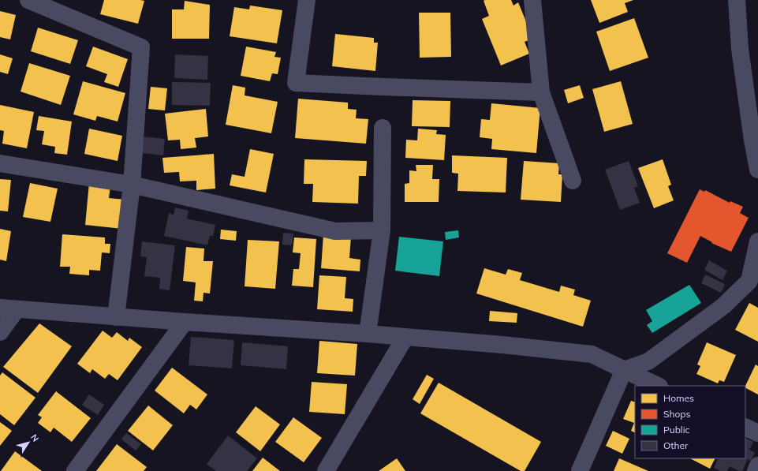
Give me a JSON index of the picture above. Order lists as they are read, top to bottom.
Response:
{
  "legend": [
    "Homes",
    "Shops",
    "Public",
    "Other"
  ],
  "north": "top right"
}
